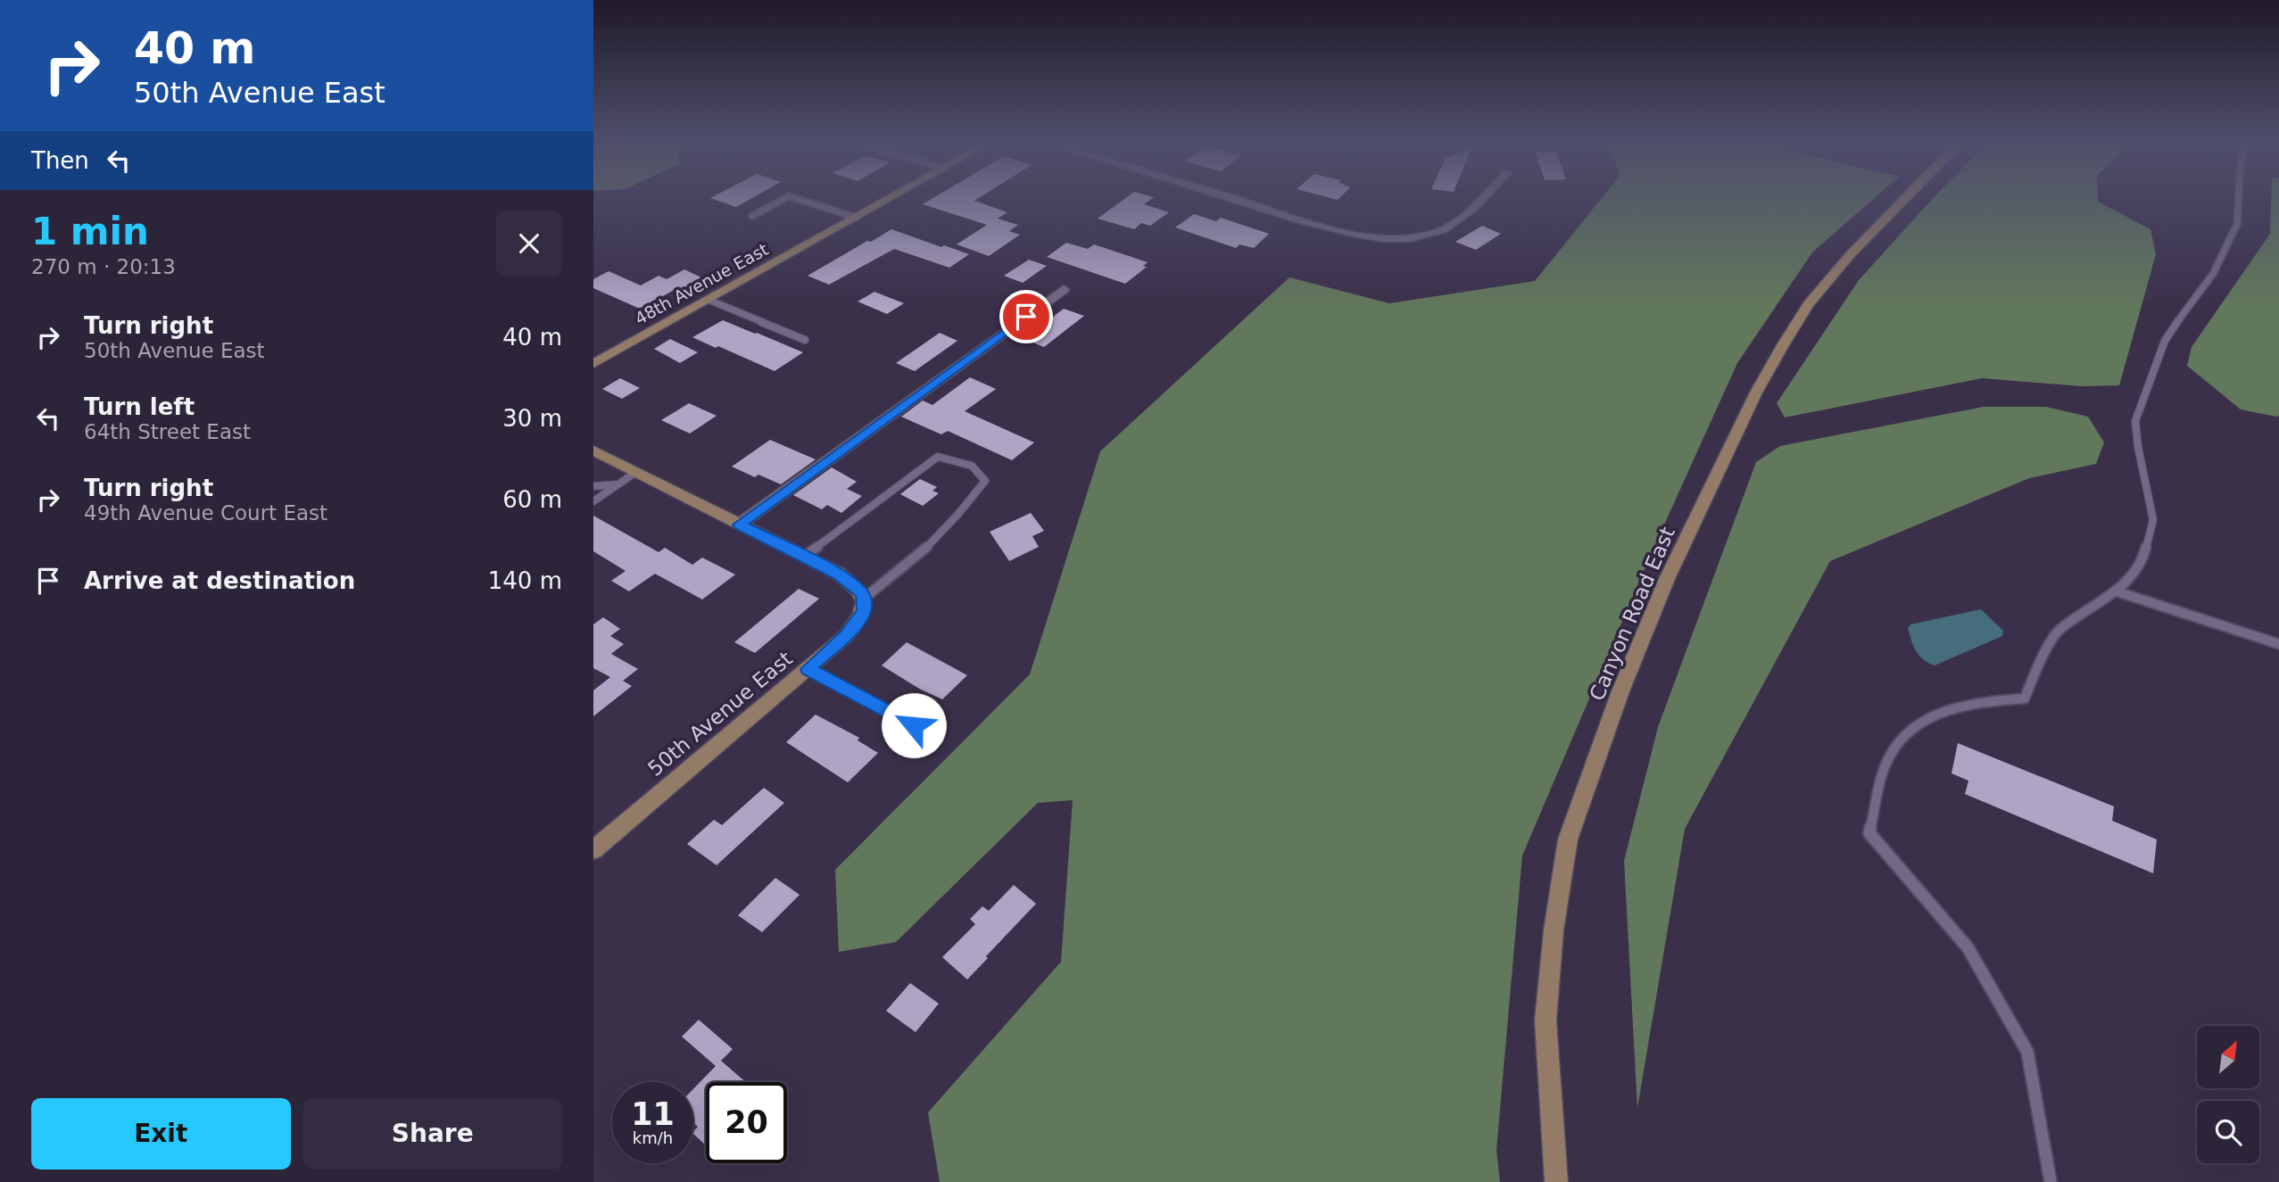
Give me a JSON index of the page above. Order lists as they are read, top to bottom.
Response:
{
  "streets": {
    "main road": ["48th Avenue East", "Canyon Road East", "50th Avenue East"]
  },
  "north": "top right",
  "page": {
    "turn": ["40 m", "50th Avenue East"],
    "then": "Then",
    "heading": ["1 min", "270 m · 20:13"],
    "list": [
      {
        "name": "Turn right",
        "note": "50th Avenue East",
        "value": "40 m"
      },
      {
        "name": "Turn left",
        "note": "64th Street East",
        "value": "30 m"
      },
      {
        "name": "Turn right",
        "note": "49th Avenue Court East",
        "value": "60 m"
      },
      {
        "name": "Arrive at destination",
        "value": "140 m"
      }
    ],
    "speed": "11 km/h",
    "limit": "20",
    "buttons": ["Exit", "Share"]
  }
}
